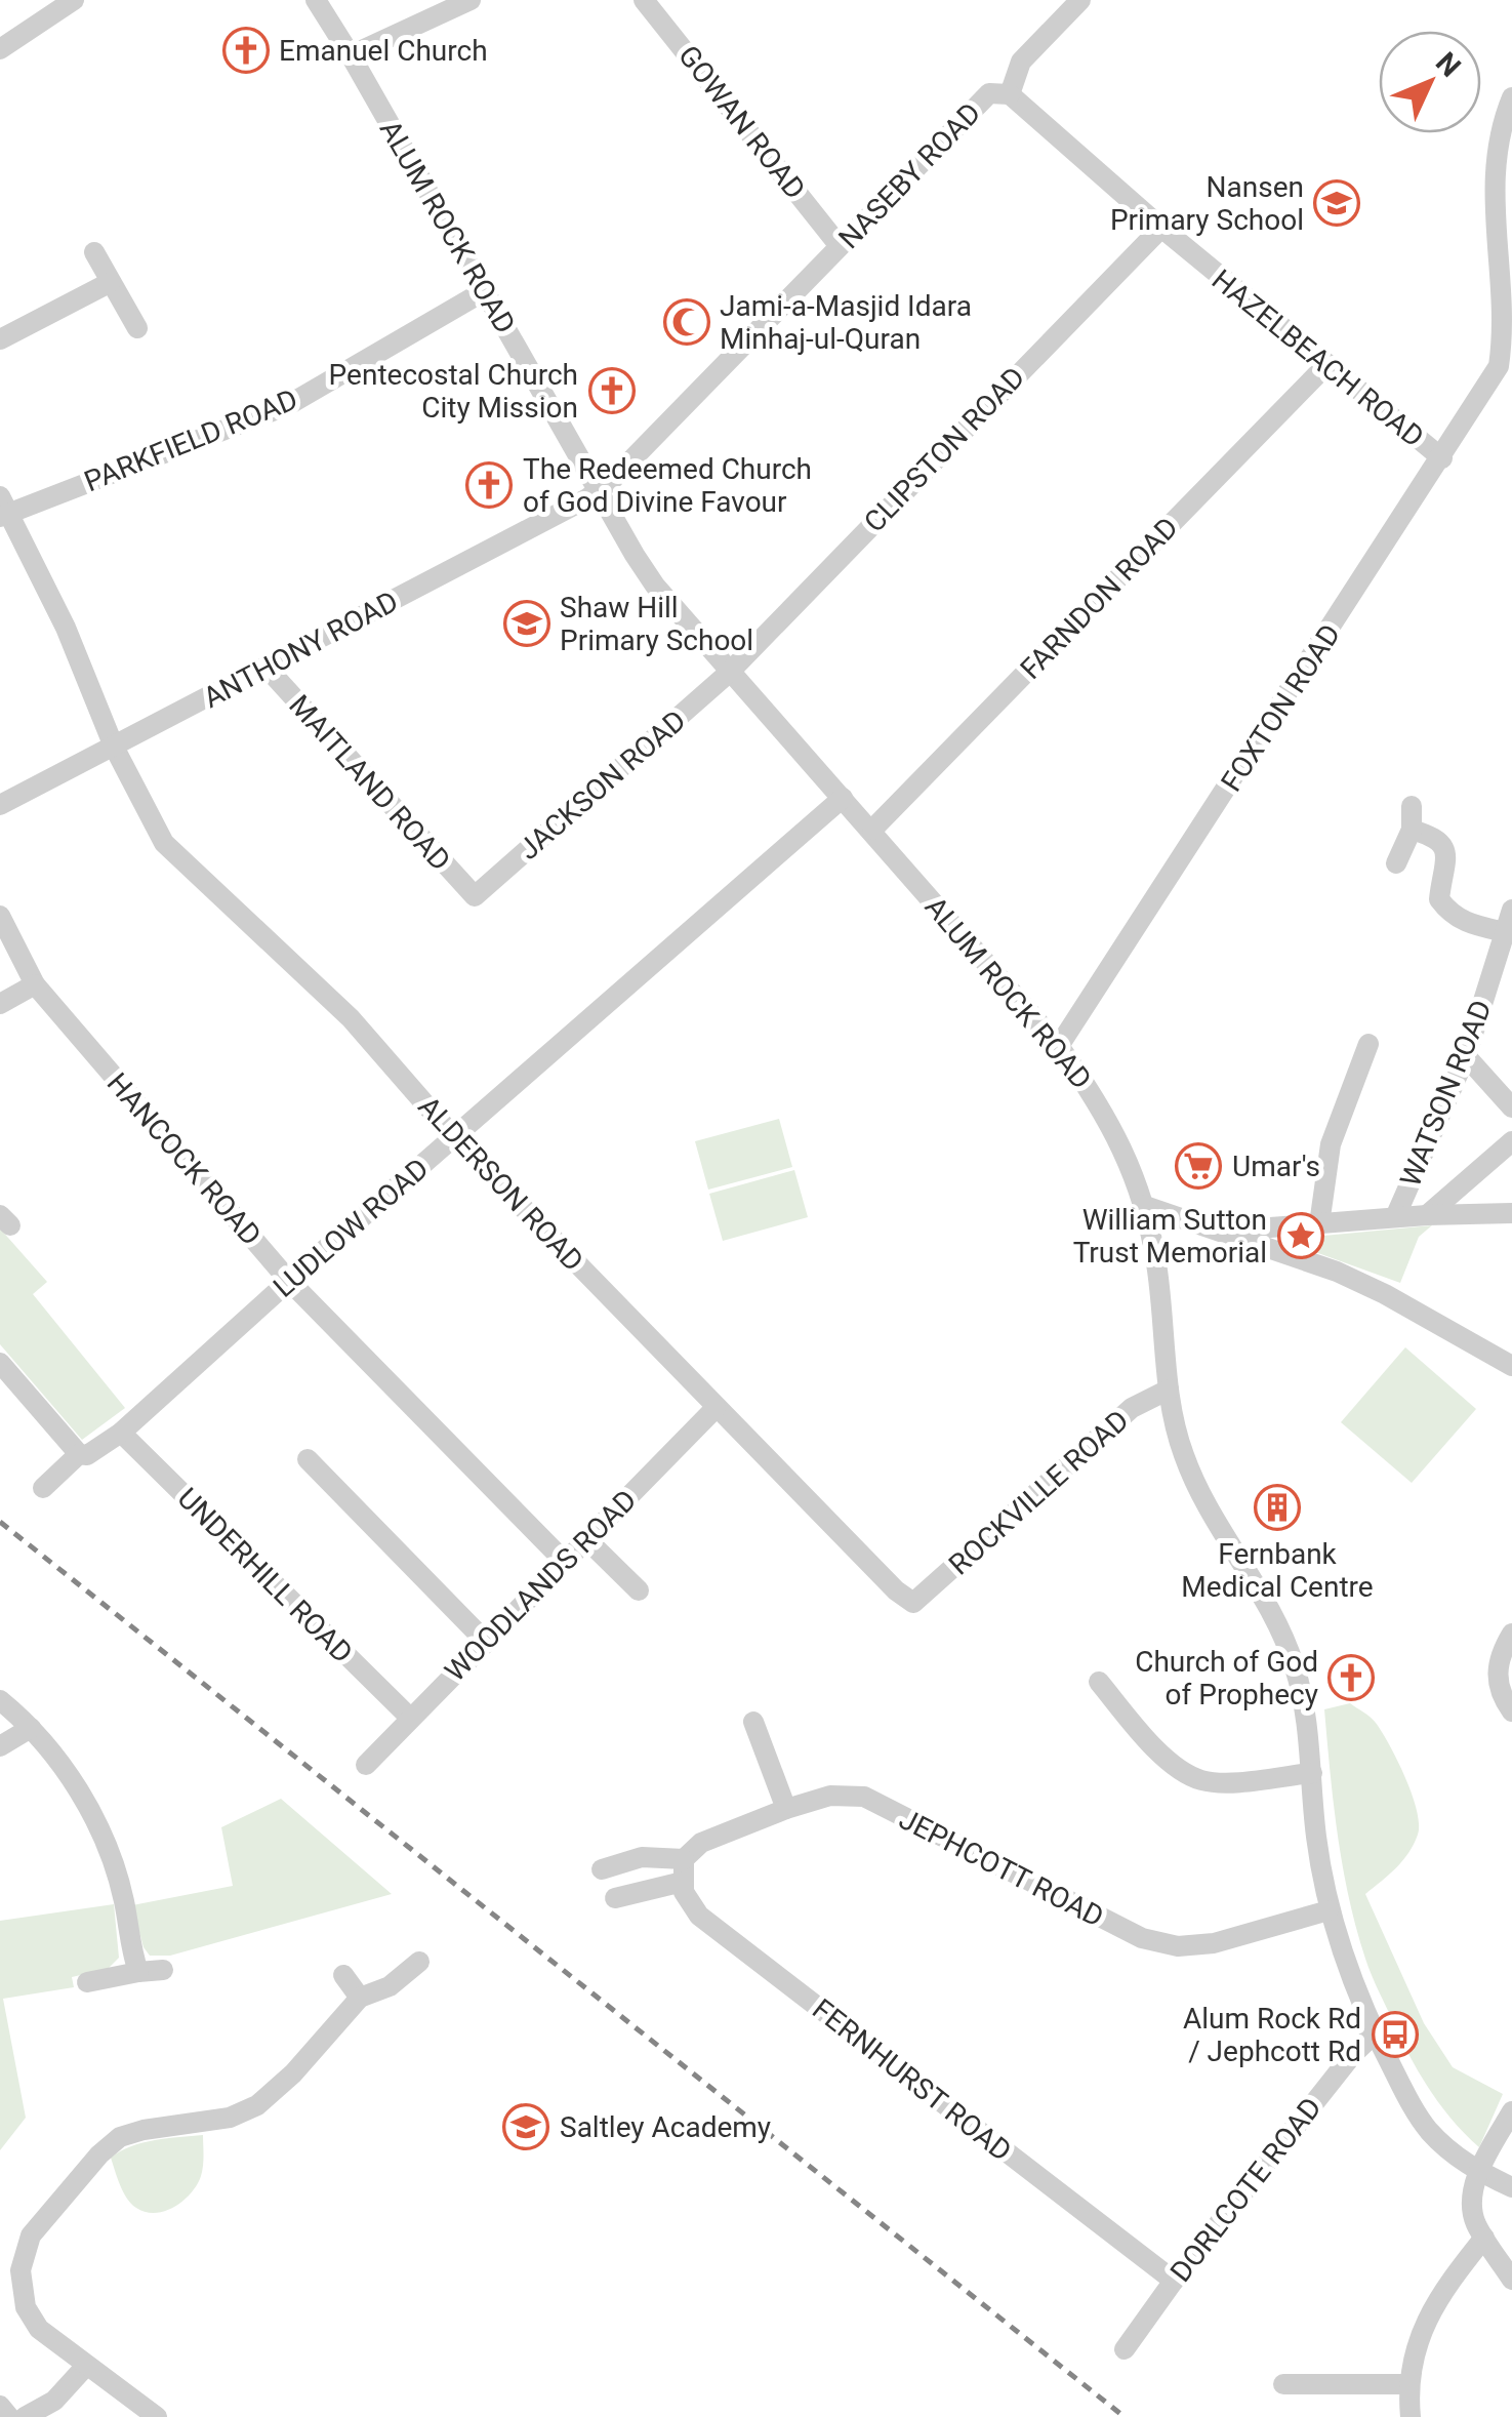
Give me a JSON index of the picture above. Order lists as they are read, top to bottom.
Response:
{
  "streets": {
    "street": [
      "GOWAN ROAD",
      "NASEBY ROAD",
      "ALUM ROCK ROAD",
      "HAZELBEACH ROAD",
      "PARKFIELD ROAD",
      "CLIPSTON ROAD",
      "FARNDON ROAD",
      "ANTHONY ROAD",
      "FOXTON ROAD",
      "MAITLAND ROAD",
      "JACKSON ROAD",
      "WATSON ROAD",
      "HANCOCK ROAD",
      "ALDERSON ROAD",
      "LUDLOW ROAD",
      "ROCKVILLE ROAD",
      "UNDERHILL ROAD",
      "WOODLANDS ROAD",
      "JEPHCOTT ROAD",
      "FERNHURST ROAD",
      "DORLCOTE ROAD"
    ]
  },
  "crossings": [
    ["GOWAN ROAD", "NASEBY ROAD"],
    ["NASEBY ROAD", "ALUM ROCK ROAD"],
    ["NASEBY ROAD", "HAZELBEACH ROAD"],
    ["NASEBY ROAD", "ANTHONY ROAD"],
    ["ALUM ROCK ROAD", "PARKFIELD ROAD"],
    ["ALUM ROCK ROAD", "CLIPSTON ROAD"],
    ["ALUM ROCK ROAD", "FARNDON ROAD"],
    ["ALUM ROCK ROAD", "ANTHONY ROAD"],
    ["ALUM ROCK ROAD", "FOXTON ROAD"],
    ["ALUM ROCK ROAD", "JACKSON ROAD"],
    ["ALUM ROCK ROAD", "LUDLOW ROAD"],
    ["ALUM ROCK ROAD", "ROCKVILLE ROAD"],
    ["ALUM ROCK ROAD", "JEPHCOTT ROAD"],
    ["ALUM ROCK ROAD", "DORLCOTE ROAD"],
    ["HAZELBEACH ROAD", "CLIPSTON ROAD"],
    ["HAZELBEACH ROAD", "FARNDON ROAD"],
    ["HAZELBEACH ROAD", "FOXTON ROAD"],
    ["PARKFIELD ROAD", "ALDERSON ROAD"],
    ["CLIPSTON ROAD", "JACKSON ROAD"],
    ["ANTHONY ROAD", "MAITLAND ROAD"],
    ["ANTHONY ROAD", "ALDERSON ROAD"],
    ["MAITLAND ROAD", "JACKSON ROAD"],
    ["HANCOCK ROAD", "LUDLOW ROAD"],
    ["HANCOCK ROAD", "WOODLANDS ROAD"],
    ["ALDERSON ROAD", "LUDLOW ROAD"],
    ["ALDERSON ROAD", "ROCKVILLE ROAD"],
    ["ALDERSON ROAD", "WOODLANDS ROAD"],
    ["LUDLOW ROAD", "UNDERHILL ROAD"],
    ["UNDERHILL ROAD", "WOODLANDS ROAD"],
    ["FERNHURST ROAD", "DORLCOTE ROAD"]
  ],
  "places": {
    "church": [
      "Emanuel Church",
      "Pentecostal Church City Mission",
      "The Redeemed Church of God Divine Favour",
      "Church of God of Prophecy"
    ],
    "school or university": ["Nansen Primary School", "Shaw Hill Primary School", "Saltley Academy"],
    "mosque": ["Jami-a-Masjid Idara Minhaj-ul-Quran"],
    "supermarket": ["Umar's"],
    "place": ["William Sutton Trust Memorial"],
    "building": ["Fernbank Medical Centre"],
    "bus stop": ["Alum Rock Rd / Jephcott Rd"]
  },
  "north": "top right"
}
